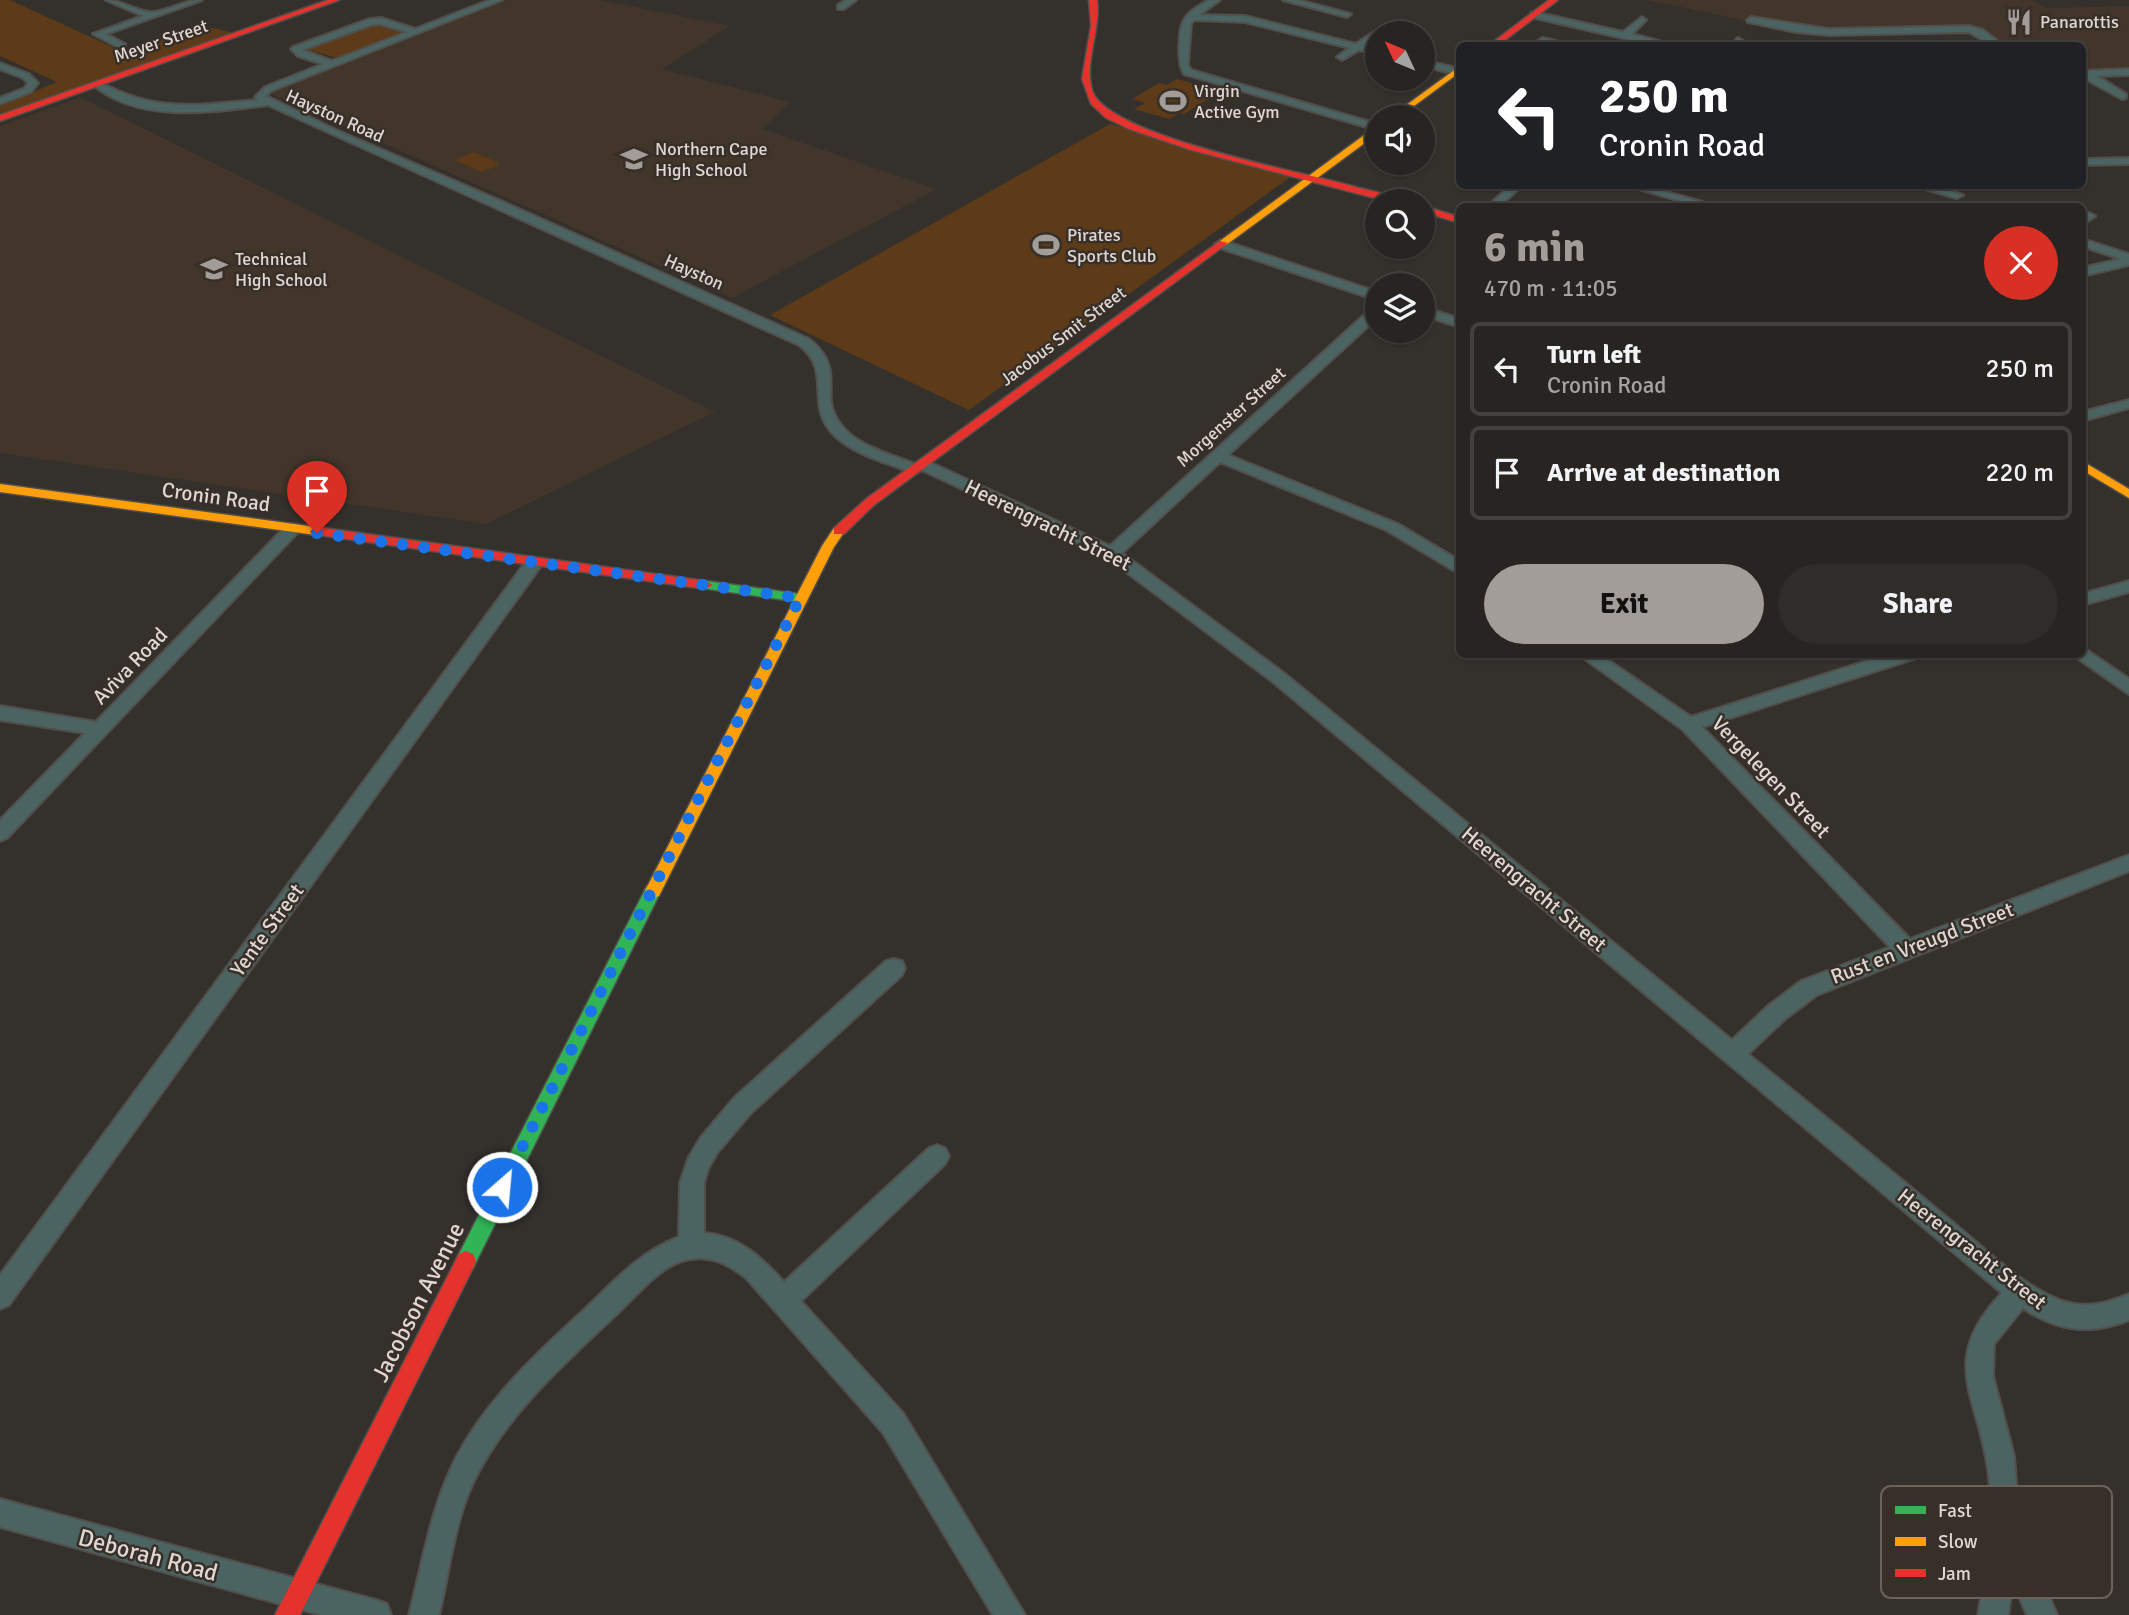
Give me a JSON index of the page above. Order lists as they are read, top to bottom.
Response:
{
  "streets": {
    "street": [
      "Meyer Street",
      "Hayston Road",
      "Hayston",
      "Jacobus Smit Street",
      "Morgenster Street",
      "Cronin Road",
      "Heerengracht Street",
      "Aviva Road",
      "Vergelegen Street",
      "Yente Street",
      "Rust en Vreugd Street",
      "Jacobson Avenue",
      "Deborah Road"
    ]
  },
  "crossings": [
    ["Hayston Road", "Hayston"],
    ["Hayston", "Jacobus Smit Street"],
    ["Hayston", "Heerengracht Street"],
    ["Jacobus Smit Street", "Cronin Road"],
    ["Jacobus Smit Street", "Heerengracht Street"],
    ["Jacobus Smit Street", "Jacobson Avenue"],
    ["Morgenster Street", "Heerengracht Street"],
    ["Cronin Road", "Aviva Road"],
    ["Cronin Road", "Yente Street"],
    ["Cronin Road", "Jacobson Avenue"],
    ["Heerengracht Street", "Rust en Vreugd Street"],
    ["Vergelegen Street", "Rust en Vreugd Street"],
    ["Jacobson Avenue", "Deborah Road"]
  ],
  "places": {
    "restaurant": ["Panarottis"],
    "sports": ["Virgin Active Gym", "Pirates Sports Club"],
    "school or university": ["Northern Cape High School", "Technical High School"]
  },
  "legend": ["Fast", "Slow", "Jam"],
  "north": "top left",
  "page": {
    "turn": ["250 m", "Cronin Road"],
    "heading": ["6 min", "470 m · 11:05"],
    "list": [
      {
        "name": "Turn left",
        "note": "Cronin Road",
        "value": "250 m"
      },
      {
        "name": "Arrive at destination",
        "value": "220 m"
      }
    ],
    "buttons": ["Exit", "Share"]
  }
}
